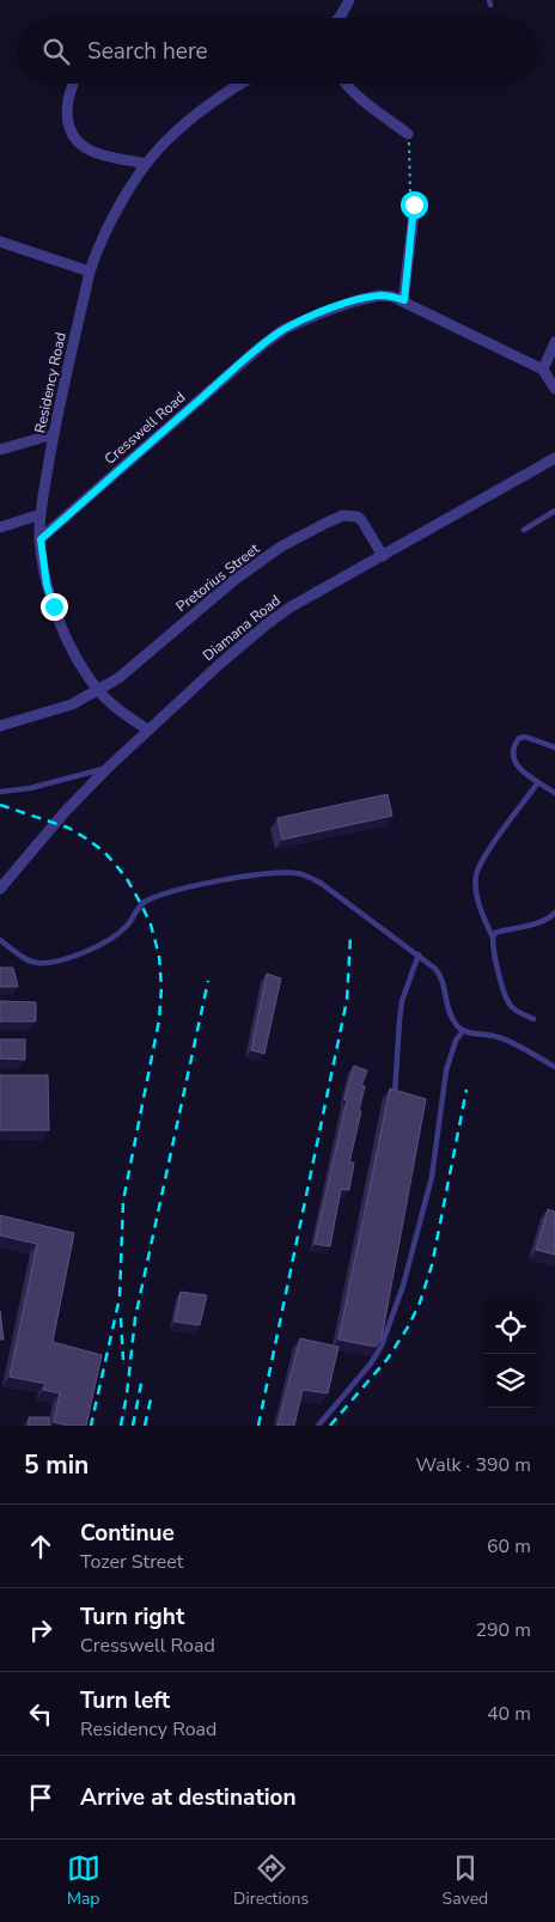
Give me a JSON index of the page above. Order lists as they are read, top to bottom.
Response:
{
  "streets": {
    "street": [
      "Residency Road",
      "Cresswell Road",
      "Pretorius Street",
      "Diamana Road"
    ]
  },
  "crossings": [
    ["Residency Road", "Cresswell Road"],
    ["Residency Road", "Pretorius Street"],
    ["Residency Road", "Diamana Road"],
    ["Pretorius Street", "Diamana Road"]
  ],
  "page": {
    "search": "Search here",
    "heading": ["5 min", "Walk · 390 m"],
    "list": [
      ["Continue", "Tozer Street", "60 m"],
      ["Turn right", "Cresswell Road", "290 m"],
      ["Turn left", "Residency Road", "40 m"],
      "Arrive at destination"
    ],
    "nav": ["Map", "Directions", "Saved"]
  }
}
